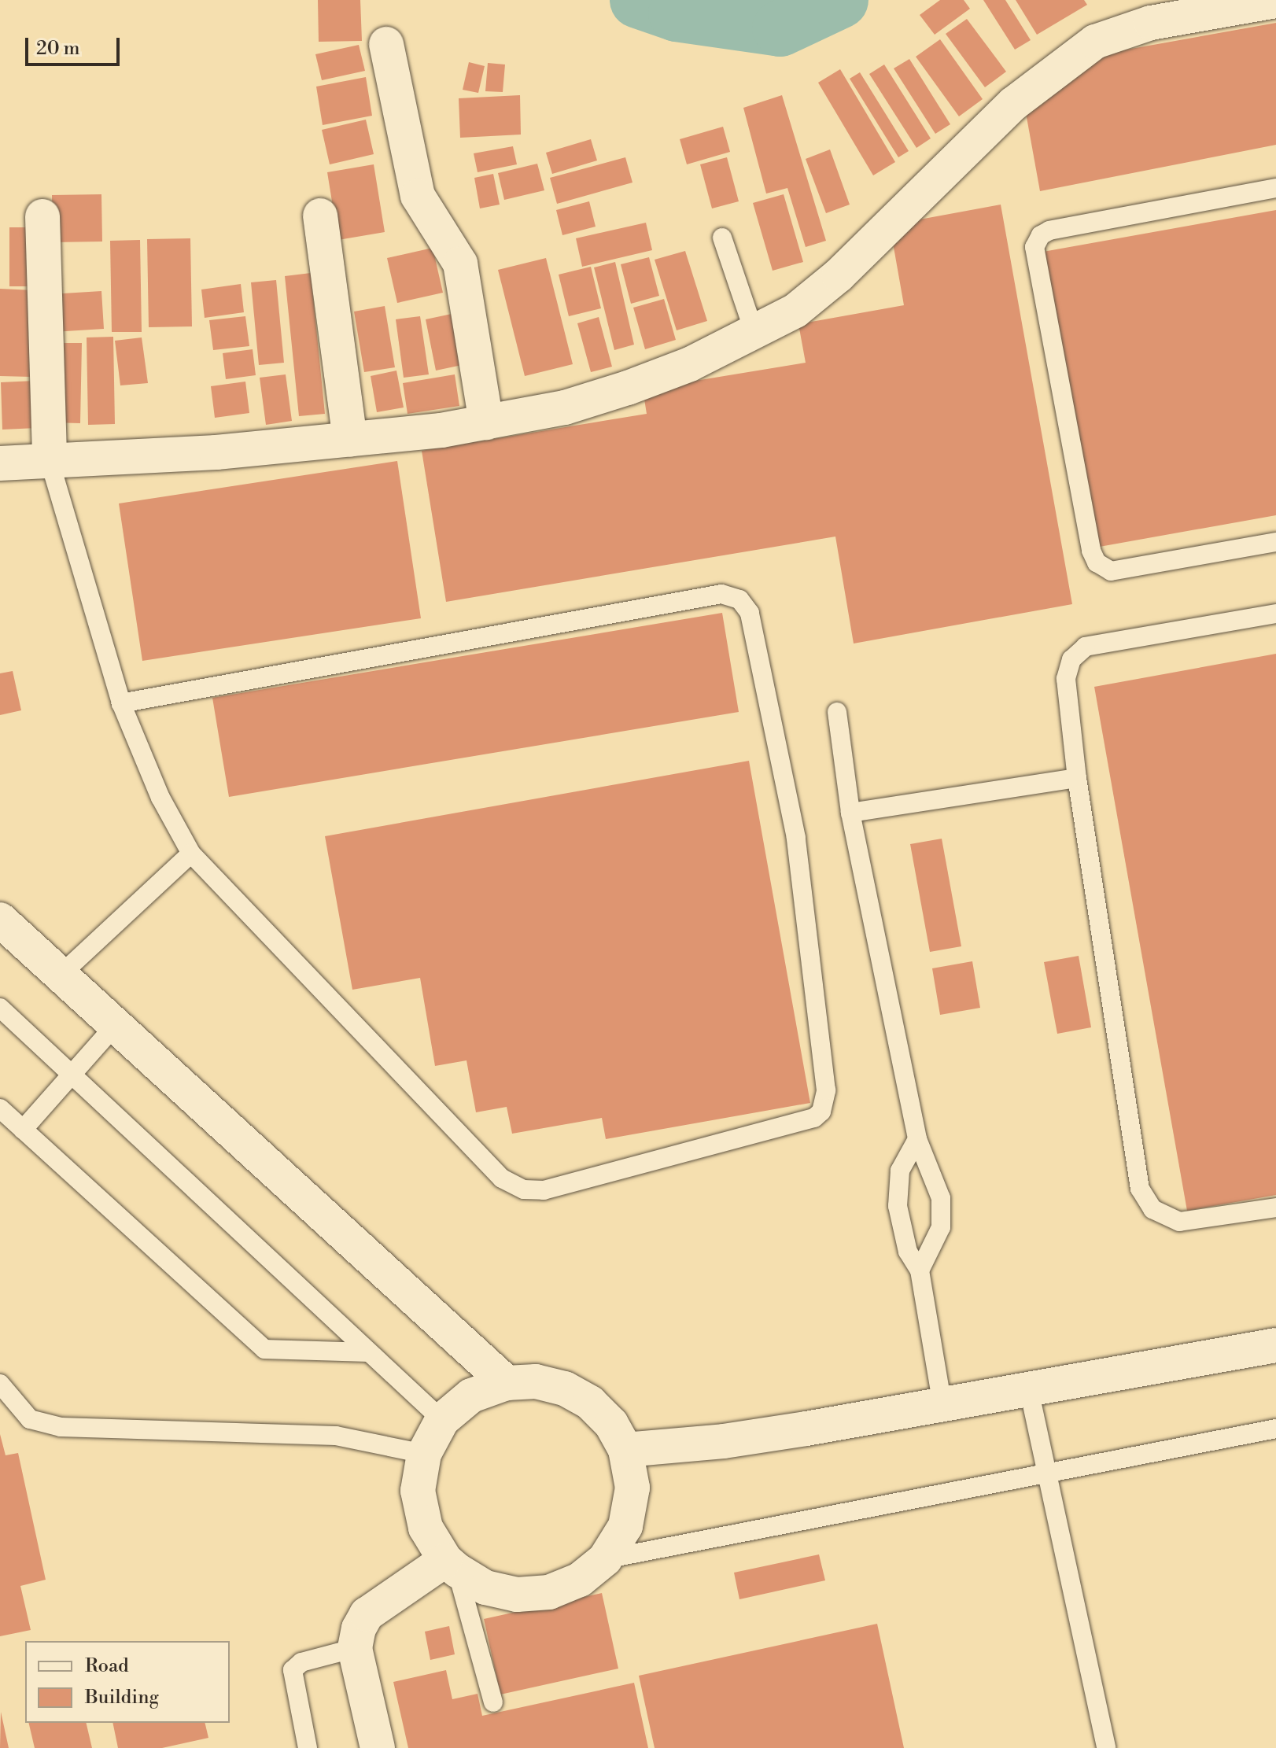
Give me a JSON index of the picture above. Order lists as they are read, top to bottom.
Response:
{
  "legend": ["Road", "Building"],
  "scale_bar": "20 m"
}
